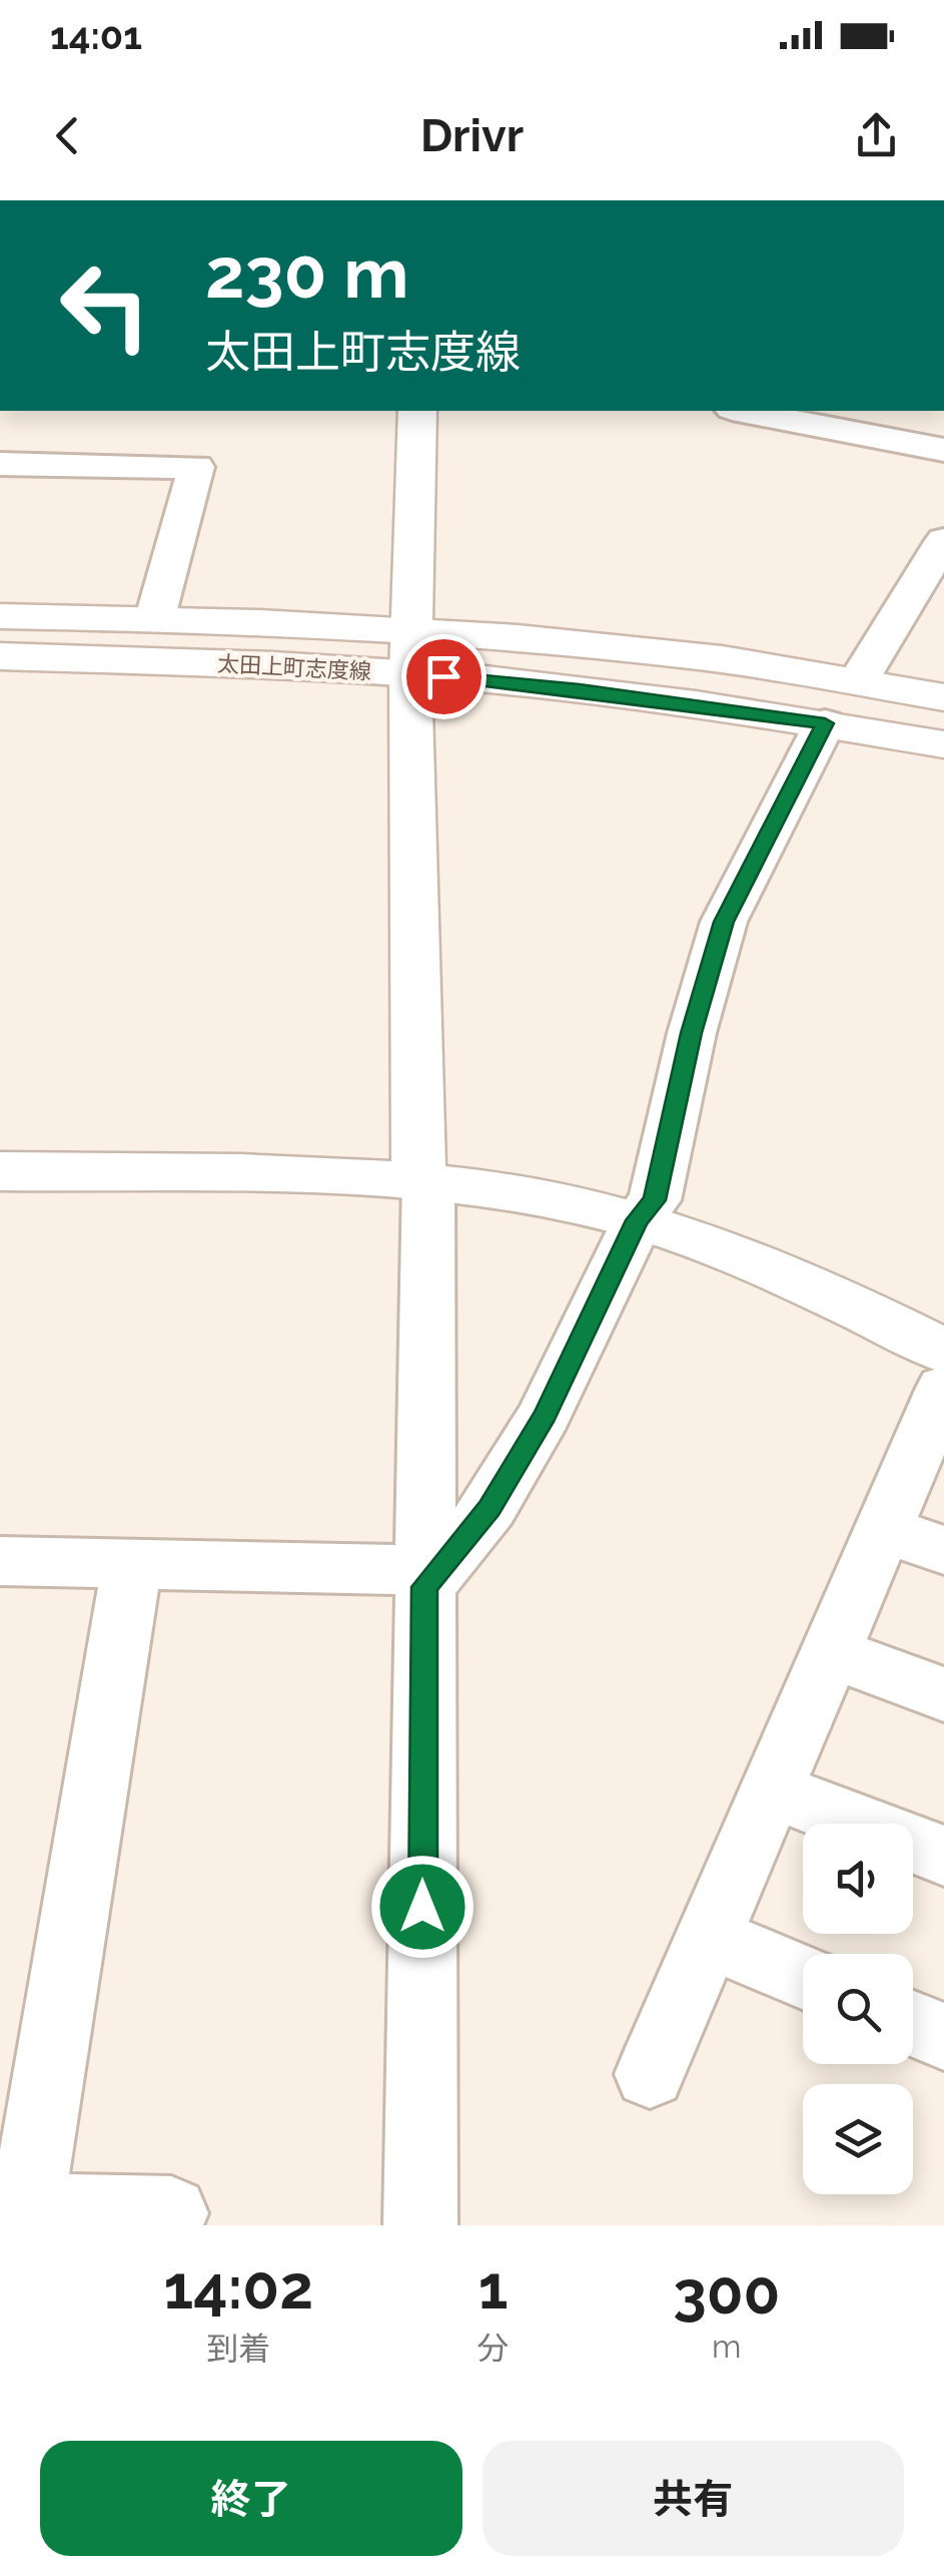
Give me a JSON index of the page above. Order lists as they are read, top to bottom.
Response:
{
  "streets": {
    "street": ["太田上町志度線"]
  },
  "page": {
    "status": "14:01",
    "header": "Drivr",
    "turn": ["230 m", "太田上町志度線"],
    "eta": [
      "14:02",
      "到着",
      "1",
      "分",
      "300",
      "m"
    ],
    "buttons": ["終了", "共有"]
  }
}
